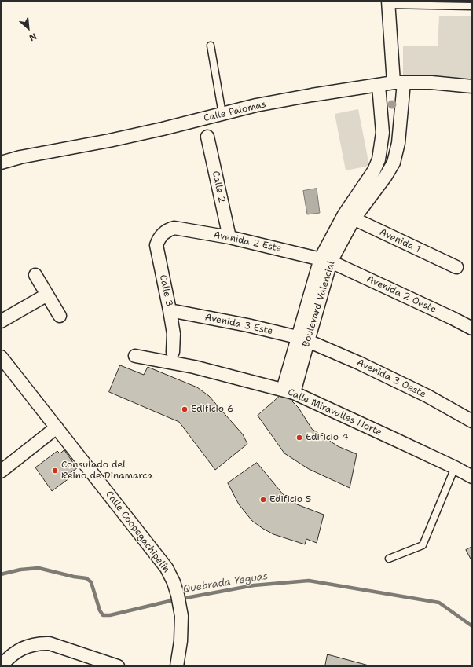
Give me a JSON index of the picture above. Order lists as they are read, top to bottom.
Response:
{
  "streets": {
    "street": [
      "Calle Palomas",
      "Calle 2",
      "Avenida 1",
      "Avenida 2 Este",
      "Calle 3",
      "Avenida 2 Oeste",
      "Boulevard Valencial",
      "Avenida 3 Este",
      "Avenida 3 Oeste",
      "Calle Miravalles Norte",
      "Calle Coopegachipelín"
    ]
  },
  "crossings": [
    ["Calle Palomas", "Boulevard Valencial"],
    ["Calle 2", "Avenida 2 Este"],
    ["Avenida 1", "Boulevard Valencial"],
    ["Avenida 2 Este", "Calle 3"],
    ["Avenida 2 Este", "Avenida 2 Oeste"],
    ["Avenida 2 Este", "Boulevard Valencial"],
    ["Calle 3", "Avenida 3 Este"],
    ["Avenida 2 Oeste", "Boulevard Valencial"],
    ["Boulevard Valencial", "Avenida 3 Este"],
    ["Boulevard Valencial", "Avenida 3 Oeste"],
    ["Boulevard Valencial", "Calle Miravalles Norte"],
    ["Avenida 3 Este", "Avenida 3 Oeste"]
  ],
  "water": ["Quebrada Yeguas"],
  "places": [
    "Edificio 6",
    "Edificio 4",
    "Consulado del Reino de Dinamarca",
    "Edificio 5"
  ],
  "north": "bottom right"
}
